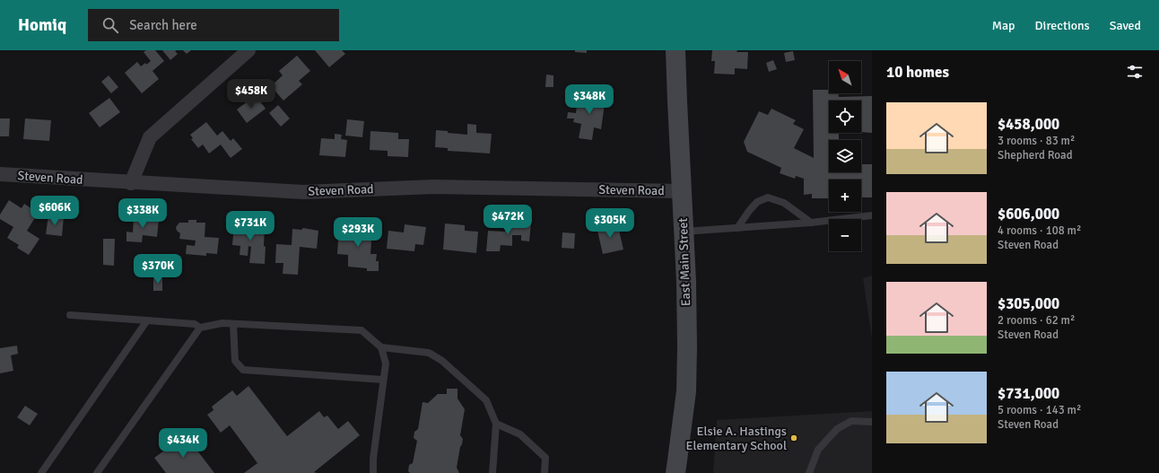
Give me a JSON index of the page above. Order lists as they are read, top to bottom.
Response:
{
  "streets": {
    "main road": ["East Main Street"],
    "street": ["Steven Road"]
  },
  "crossings": [
    ["Steven Road", "East Main Street"]
  ],
  "places": ["Elsie A. Hastings Elementary School"],
  "north": "top left",
  "page": {
    "header": "Homiq",
    "search": "Search here",
    "nav": ["Map", "Directions", "Saved"],
    "heading": "10 homes",
    "map_buttons": ["+", "−"],
    "price": [
      "$458K",
      "$348K",
      "$606K",
      "$338K",
      "$472K",
      "$305K",
      "$731K",
      "$293K",
      "$370K",
      "$434K"
    ],
    "list": [
      {
        "name": "$458,000",
        "note": "3 rooms · 83 m² · Shepherd Road"
      },
      {
        "name": "$606,000",
        "note": "4 rooms · 108 m² · Steven Road"
      },
      {
        "name": "$305,000",
        "note": "2 rooms · 62 m² · Steven Road"
      },
      {
        "name": "$731,000",
        "note": "5 rooms · 143 m² · Steven Road"
      }
    ]
  }
}
